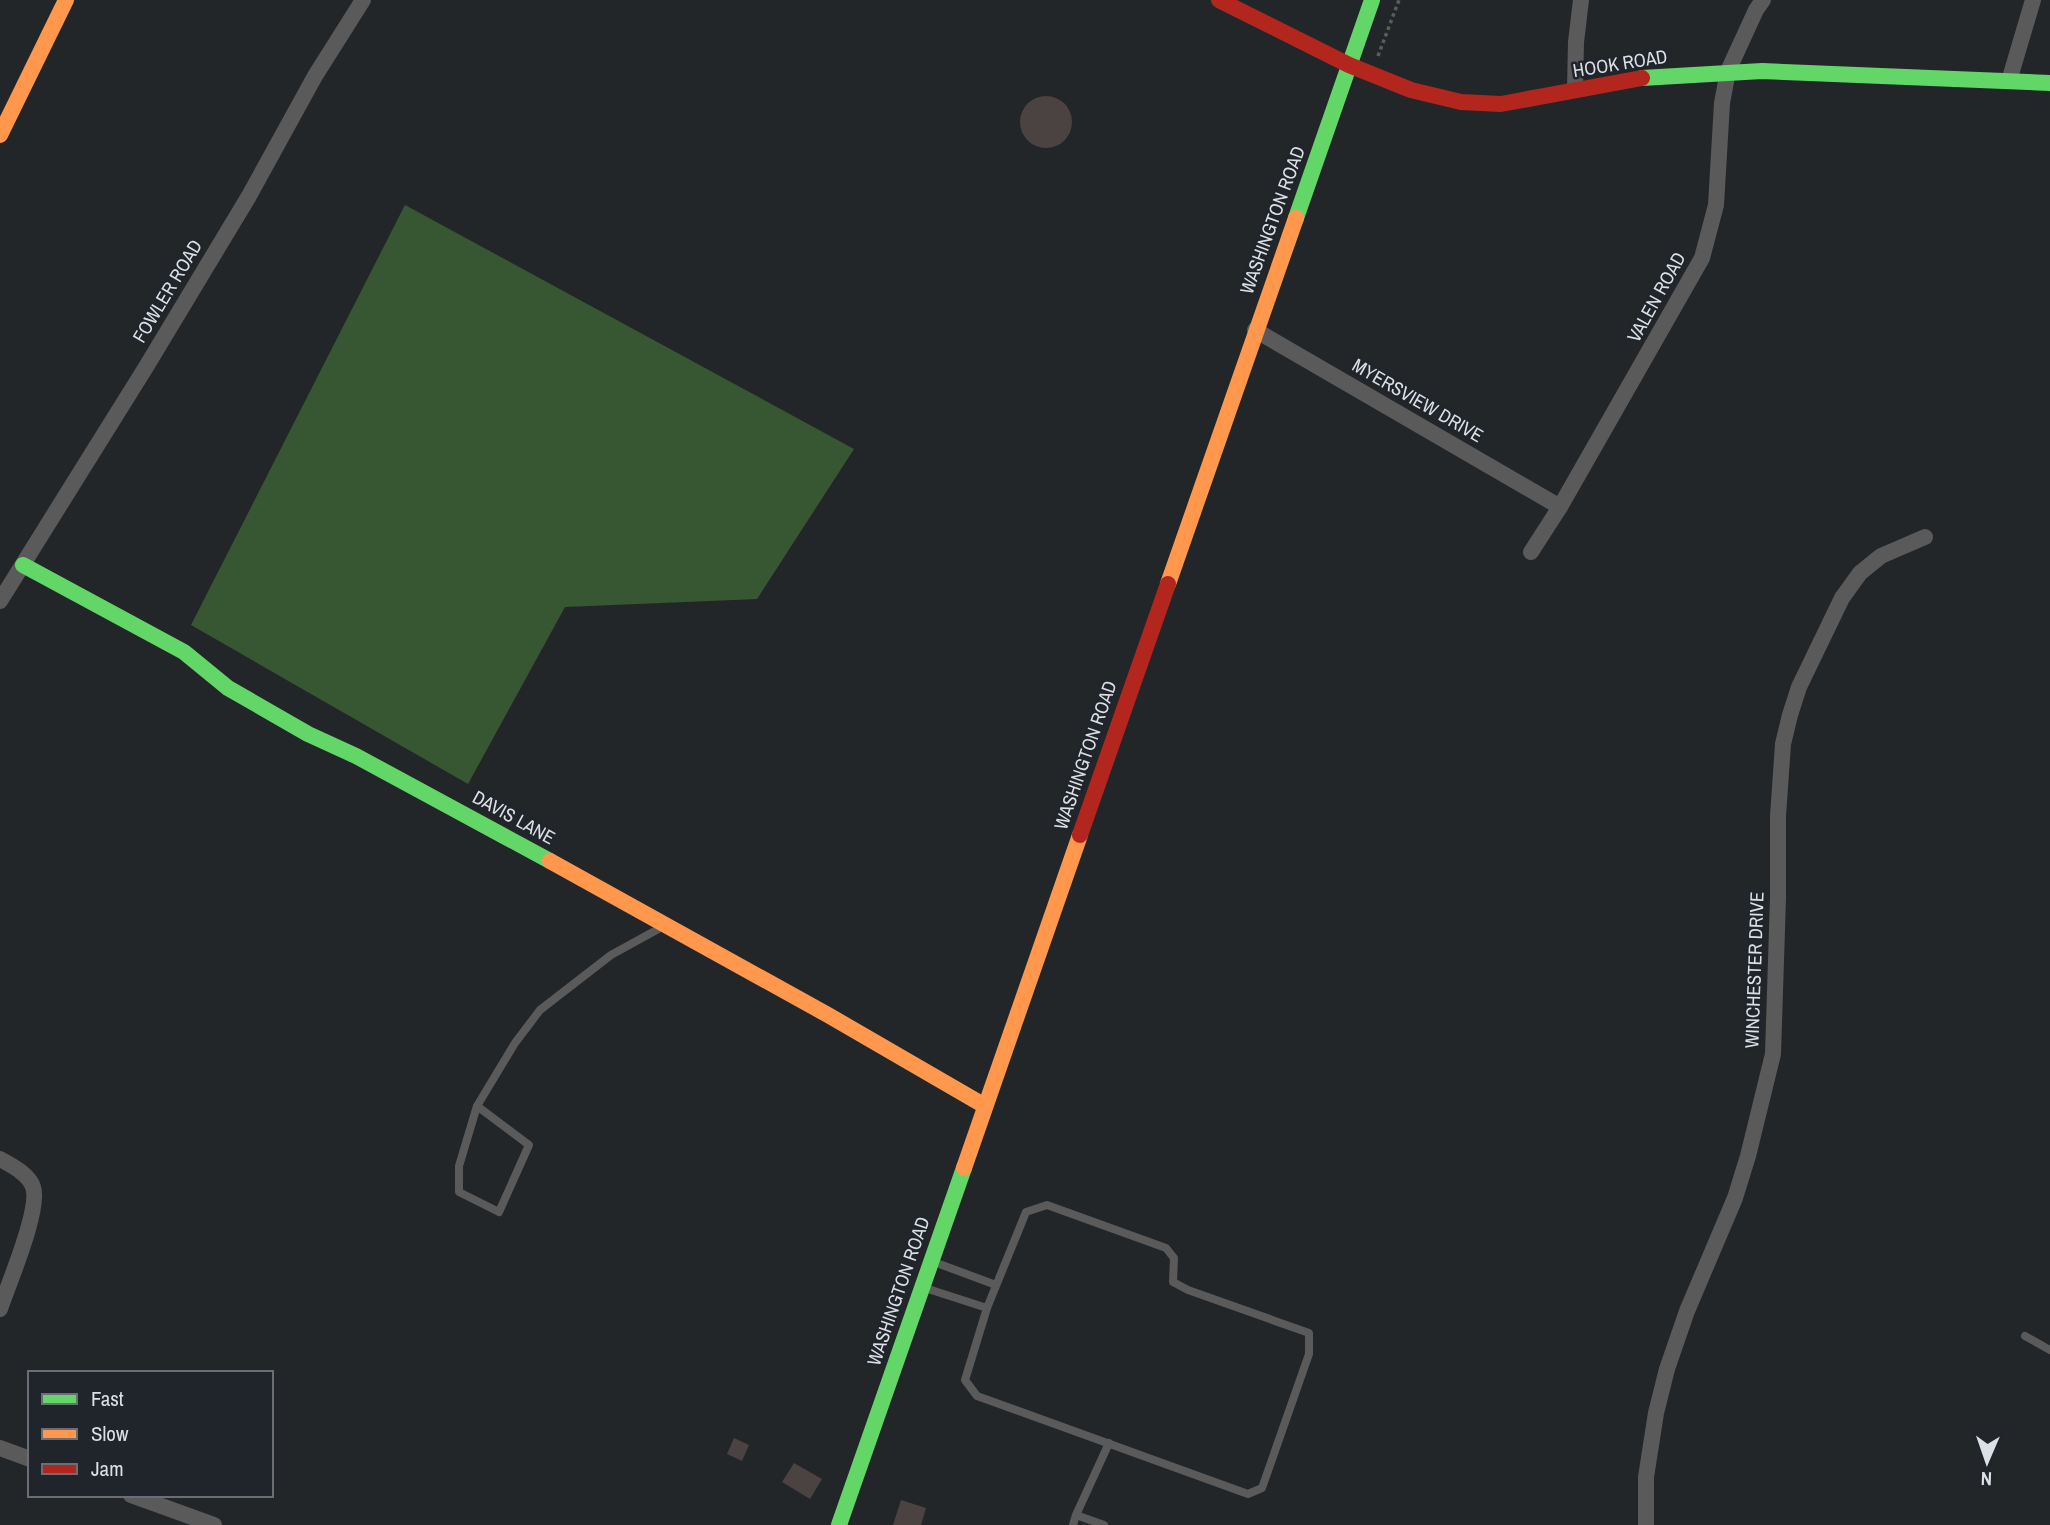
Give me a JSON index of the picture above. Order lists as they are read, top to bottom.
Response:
{
  "streets": {
    "street": [
      "HOOK ROAD",
      "WASHINGTON ROAD",
      "FOWLER ROAD",
      "VALEN ROAD",
      "MYERSVIEW DRIVE",
      "DAVIS LANE",
      "WINCHESTER DRIVE"
    ]
  },
  "crossings": [
    ["HOOK ROAD", "WASHINGTON ROAD"],
    ["HOOK ROAD", "VALEN ROAD"],
    ["WASHINGTON ROAD", "MYERSVIEW DRIVE"],
    ["WASHINGTON ROAD", "DAVIS LANE"],
    ["FOWLER ROAD", "DAVIS LANE"],
    ["VALEN ROAD", "MYERSVIEW DRIVE"]
  ],
  "legend": ["Fast", "Slow", "Jam"],
  "north": "bottom"
}
